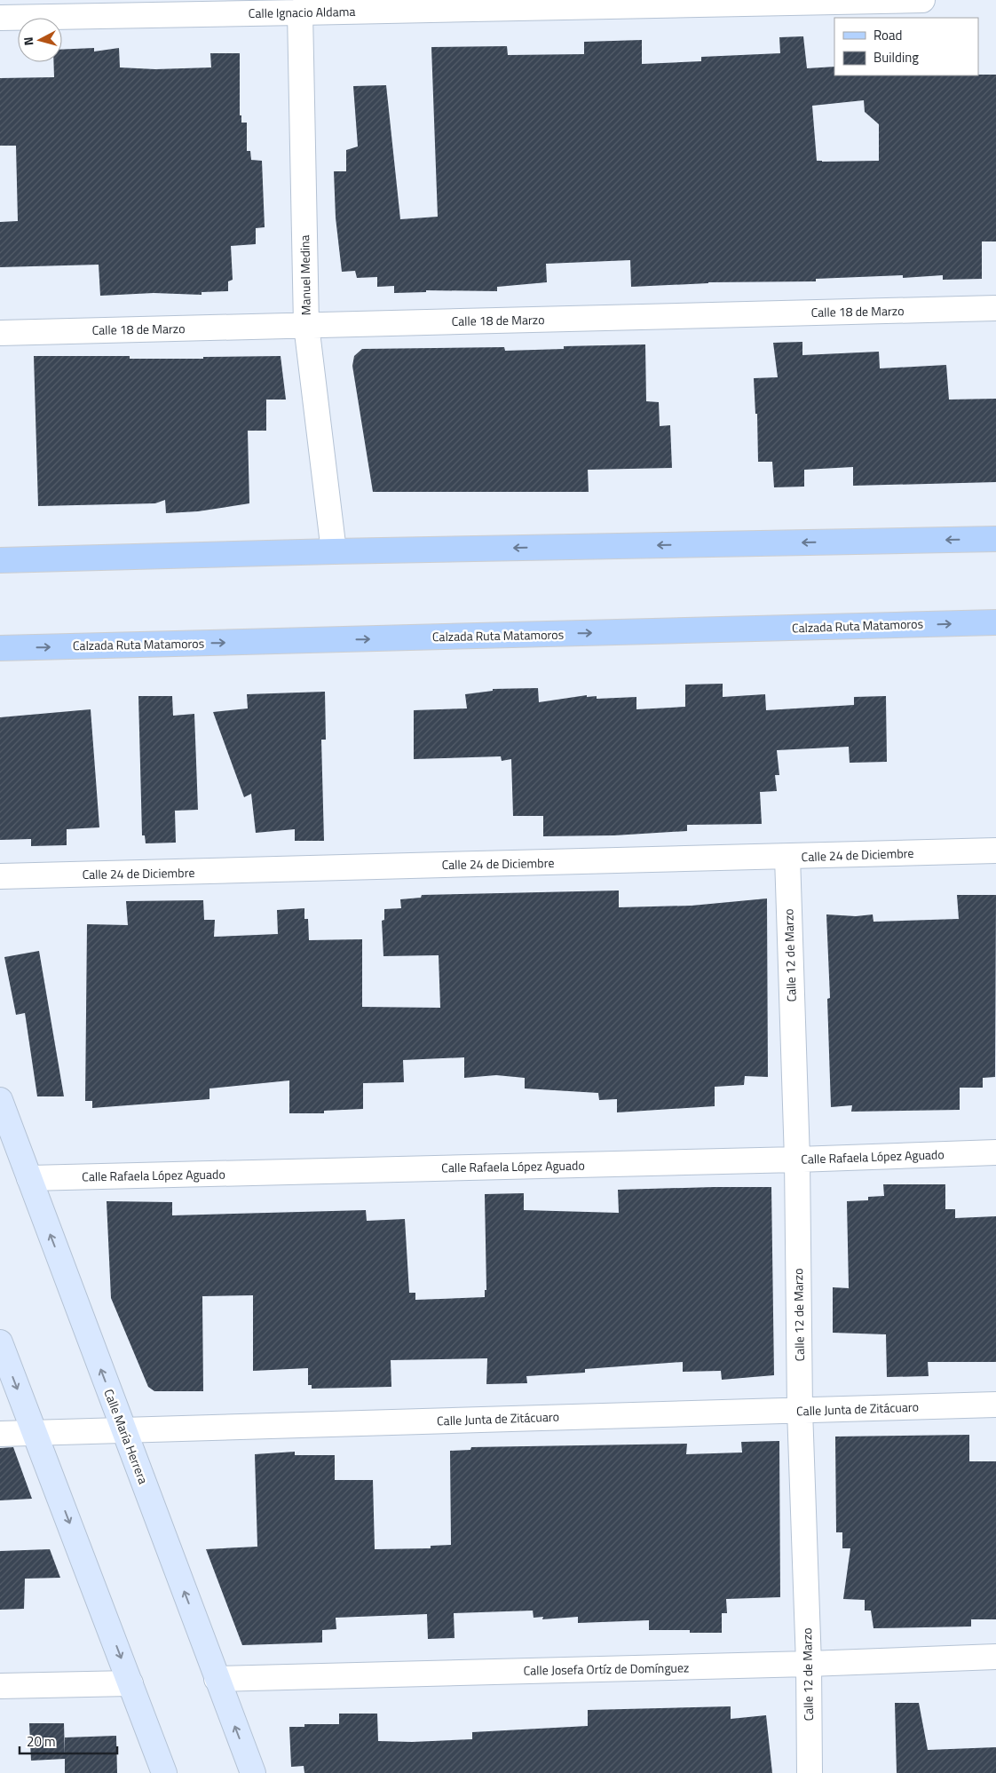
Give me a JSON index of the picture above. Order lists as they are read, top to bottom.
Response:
{
  "streets": {
    "main road": ["Calzada Ruta Matamoros", "Calle María Herrera"],
    "street": [
      "Calle Ignacio Aldama",
      "Manuel Medina",
      "Calle 18 de Marzo",
      "Calle 24 de Diciembre",
      "Calle 12 de Marzo",
      "Calle Rafaela López Aguado",
      "Calle Junta de Zitácuaro",
      "Calle Josefa Ortíz de Domínguez"
    ]
  },
  "crossings": [
    ["Calle Ignacio Aldama", "Manuel Medina"],
    ["Manuel Medina", "Calle 18 de Marzo"],
    ["Calle 24 de Diciembre", "Calle 12 de Marzo"],
    ["Calle 12 de Marzo", "Calle Rafaela López Aguado"],
    ["Calle 12 de Marzo", "Calle Junta de Zitácuaro"],
    ["Calle 12 de Marzo", "Calle Josefa Ortíz de Domínguez"],
    ["Calle Rafaela López Aguado", "Calle María Herrera"],
    ["Calle Junta de Zitácuaro", "Calle María Herrera"],
    ["Calle María Herrera", "Calle Josefa Ortíz de Domínguez"]
  ],
  "legend": ["Road", "Building"],
  "scale_bar": "20 m",
  "north": "left"
}
